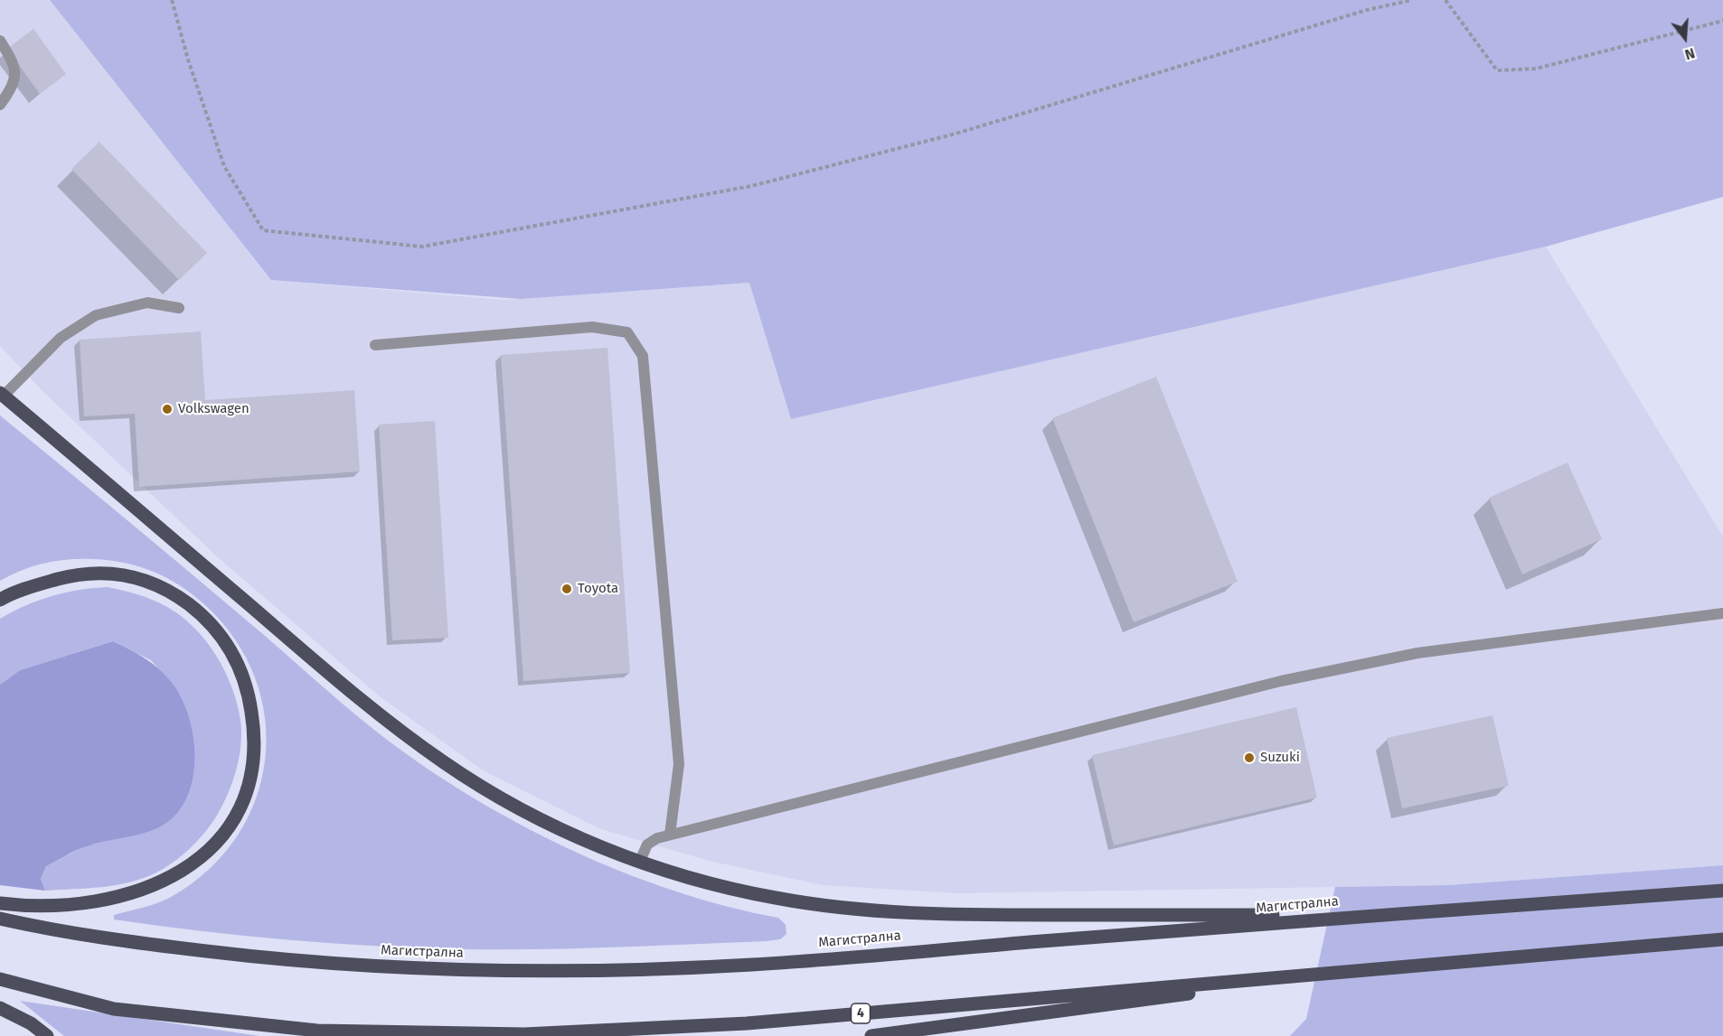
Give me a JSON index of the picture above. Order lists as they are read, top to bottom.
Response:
{
  "streets": {
    "main road": ["Магистрална", "4"]
  },
  "places": ["Volkswagen", "Toyota", "Suzuki"],
  "north": "bottom"
}
